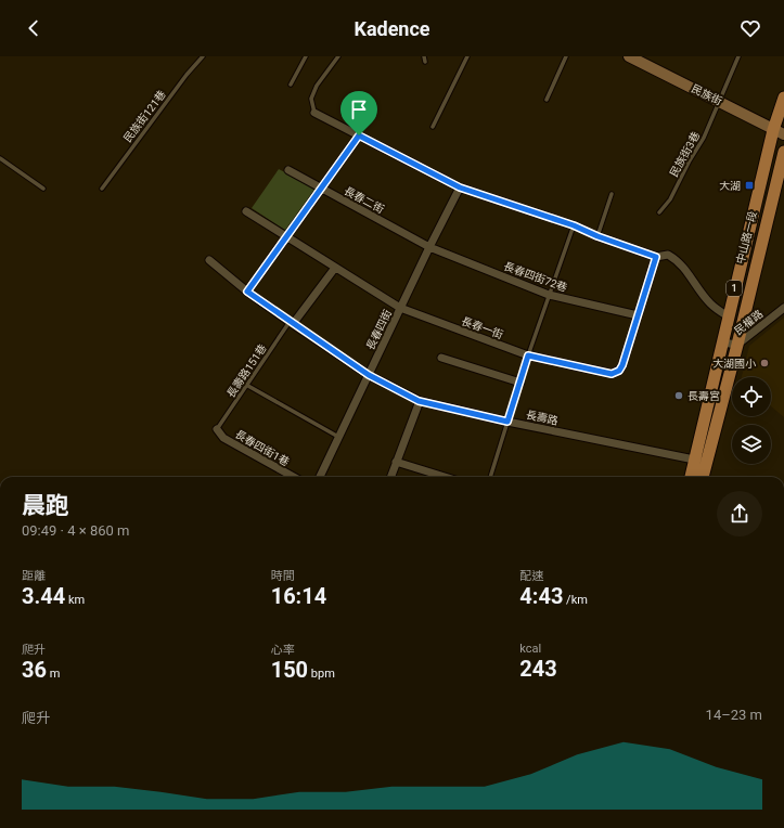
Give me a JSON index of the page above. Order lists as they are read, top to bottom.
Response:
{
  "streets": {
    "main road": ["中山路一段", "1"],
    "street": [
      "民族街",
      "長春二街",
      "長春四街72巷",
      "民權路",
      "長春一街",
      "長春四街",
      "長壽路",
      "長春四街1巷"
    ],
    "lane": ["民族街121巷", "民族街3巷", "長壽路151巷"]
  },
  "crossings": [
    ["民族街", "民族街3巷"],
    ["民族街", "中山路一段"],
    ["長春二街", "長春四街72巷"],
    ["長春二街", "長春四街"],
    ["中山路一段", "民權路"],
    ["中山路一段", "長壽路"],
    ["長春四街72巷", "長春一街"],
    ["長春四街72巷", "長春四街"],
    ["長春一街", "長春四街"],
    ["長春四街", "長壽路"],
    ["長壽路151巷", "長壽路"],
    ["長壽路151巷", "長春四街1巷"]
  ],
  "places": {
    "transit": ["大湖"],
    "other": ["大湖國小", "長壽宮"]
  },
  "page": {
    "header": "Kadence",
    "heading": ["晨跑", "09:49 · 4 × 860 m"],
    "stats": [
      ["距離", "3.44 km"],
      ["時間", "16:14"],
      ["配速", "4:43 /km"],
      ["爬升", "36 m"],
      ["心率", "150 bpm"],
      ["kcal", "243"]
    ],
    "chart": ["爬升", "14–23 m"]
  }
}
